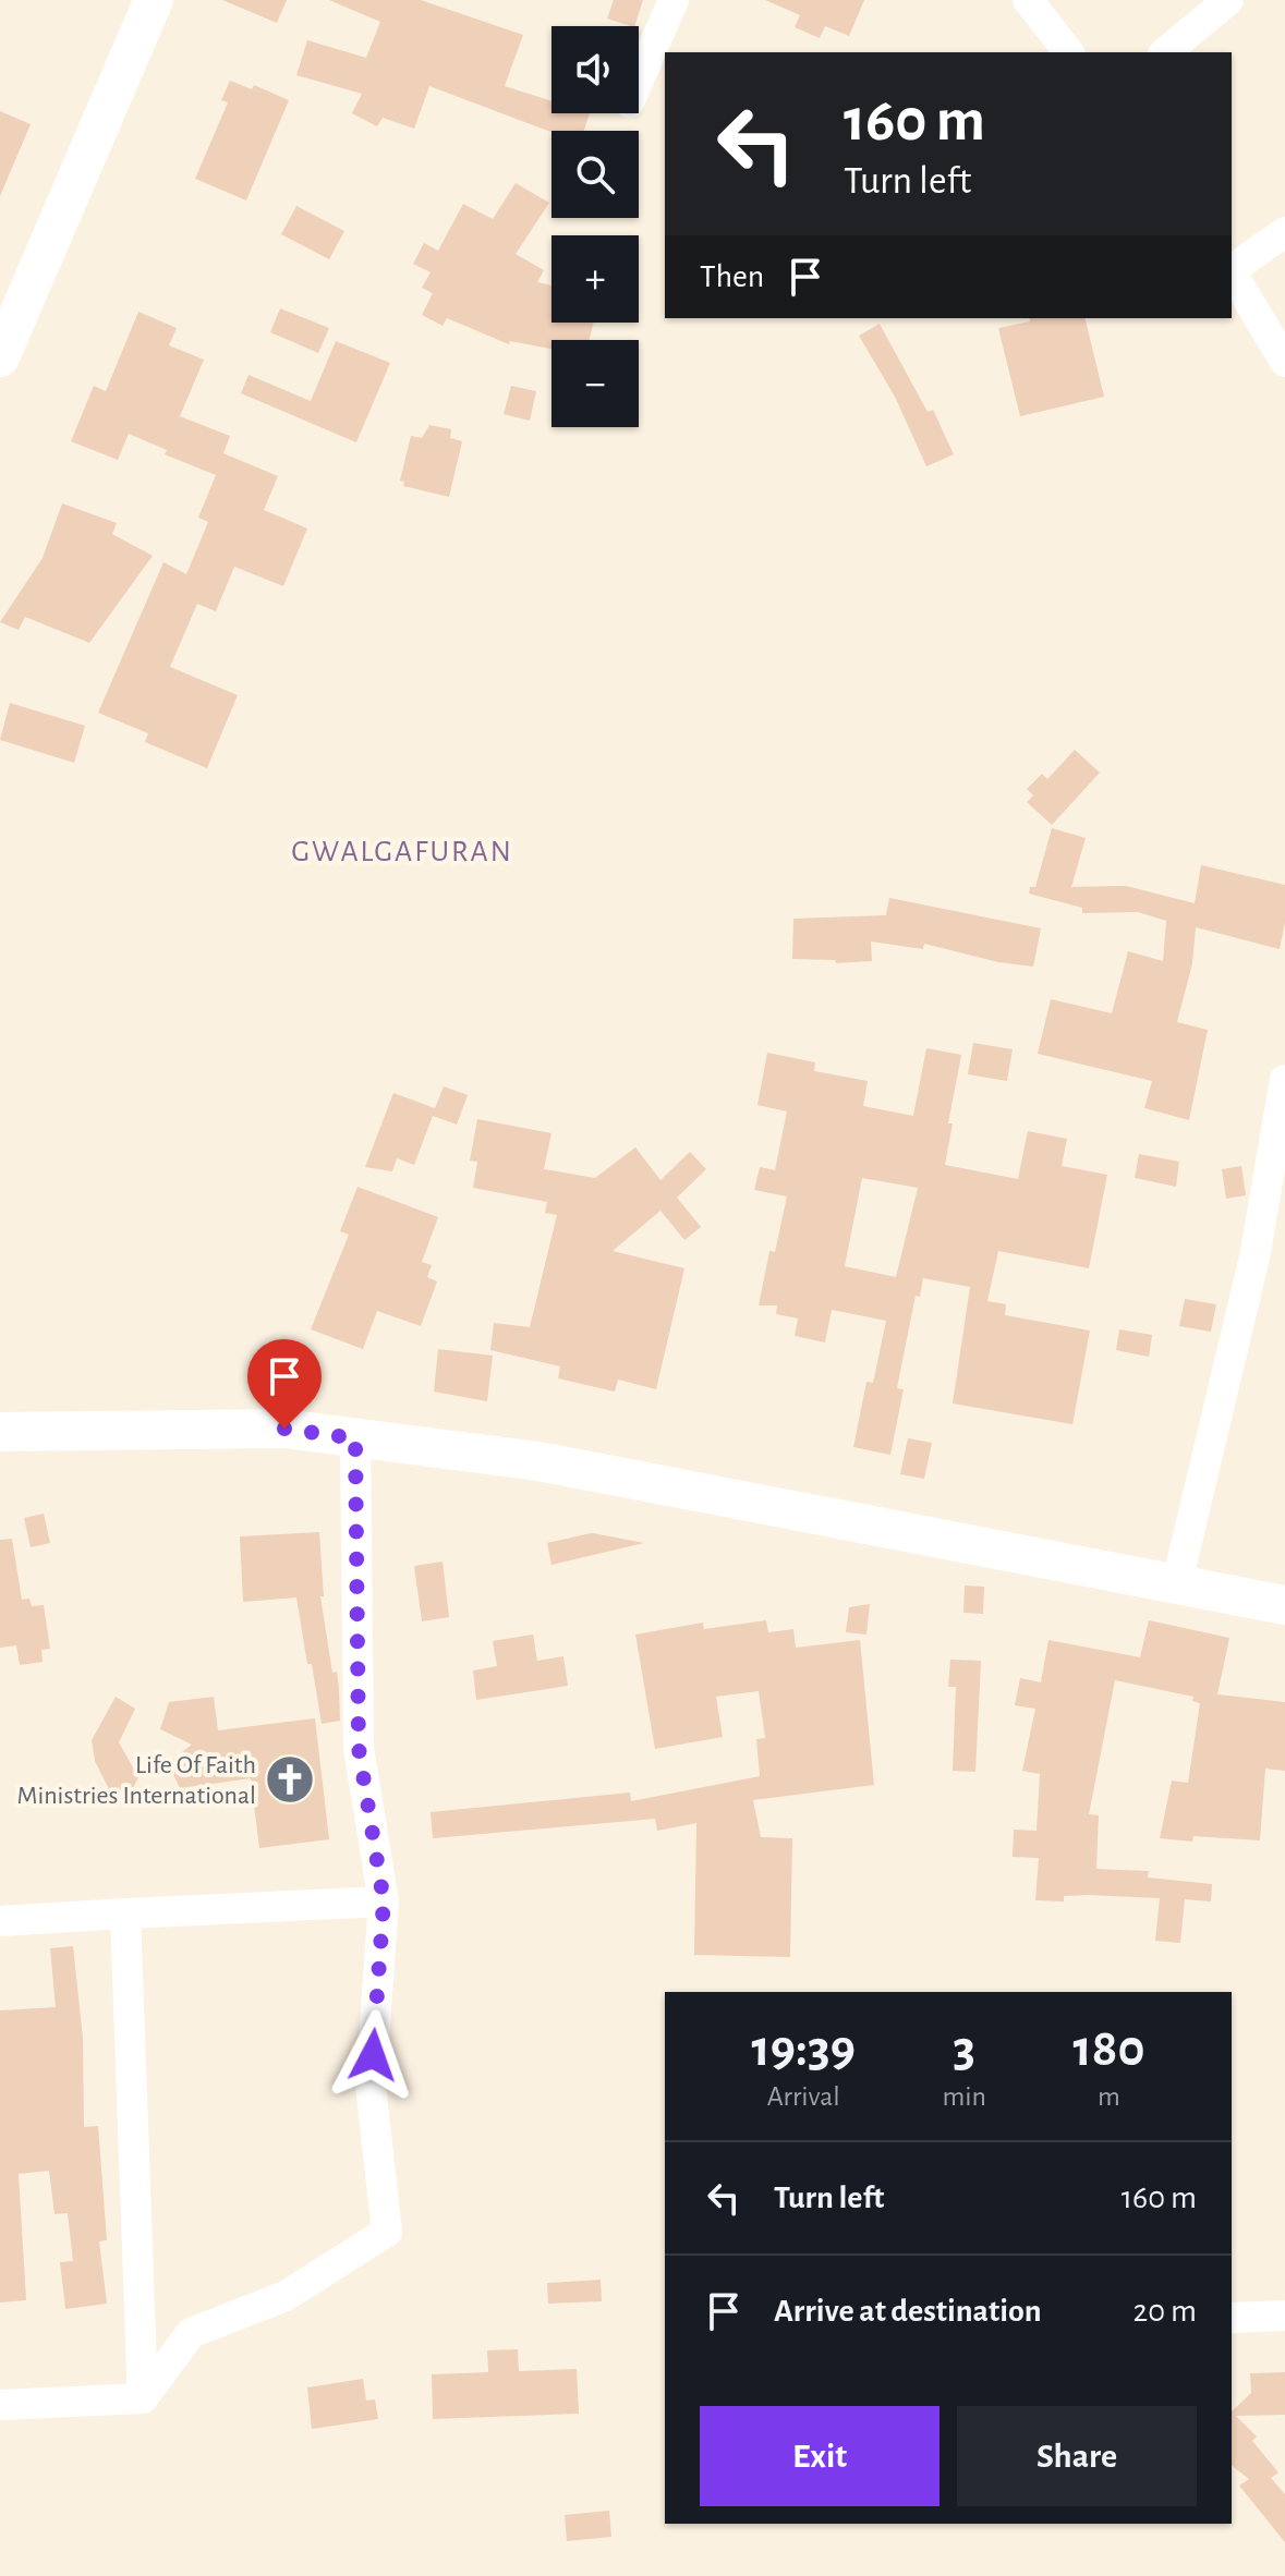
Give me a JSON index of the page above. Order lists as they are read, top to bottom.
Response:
{
  "districts": ["GWALGAFURAN"],
  "places": {
    "church": ["Life Of Faith Ministries International"]
  },
  "page": {
    "map_buttons": ["+", "−"],
    "turn": ["160 m", "Turn left"],
    "then": "Then",
    "eta": [
      "19:39",
      "Arrival",
      "3",
      "min",
      "180",
      "m"
    ],
    "list": [
      {
        "name": "Turn left",
        "value": "160 m"
      },
      {
        "name": "Arrive at destination",
        "value": "20 m"
      }
    ],
    "buttons": ["Exit", "Share"]
  }
}
